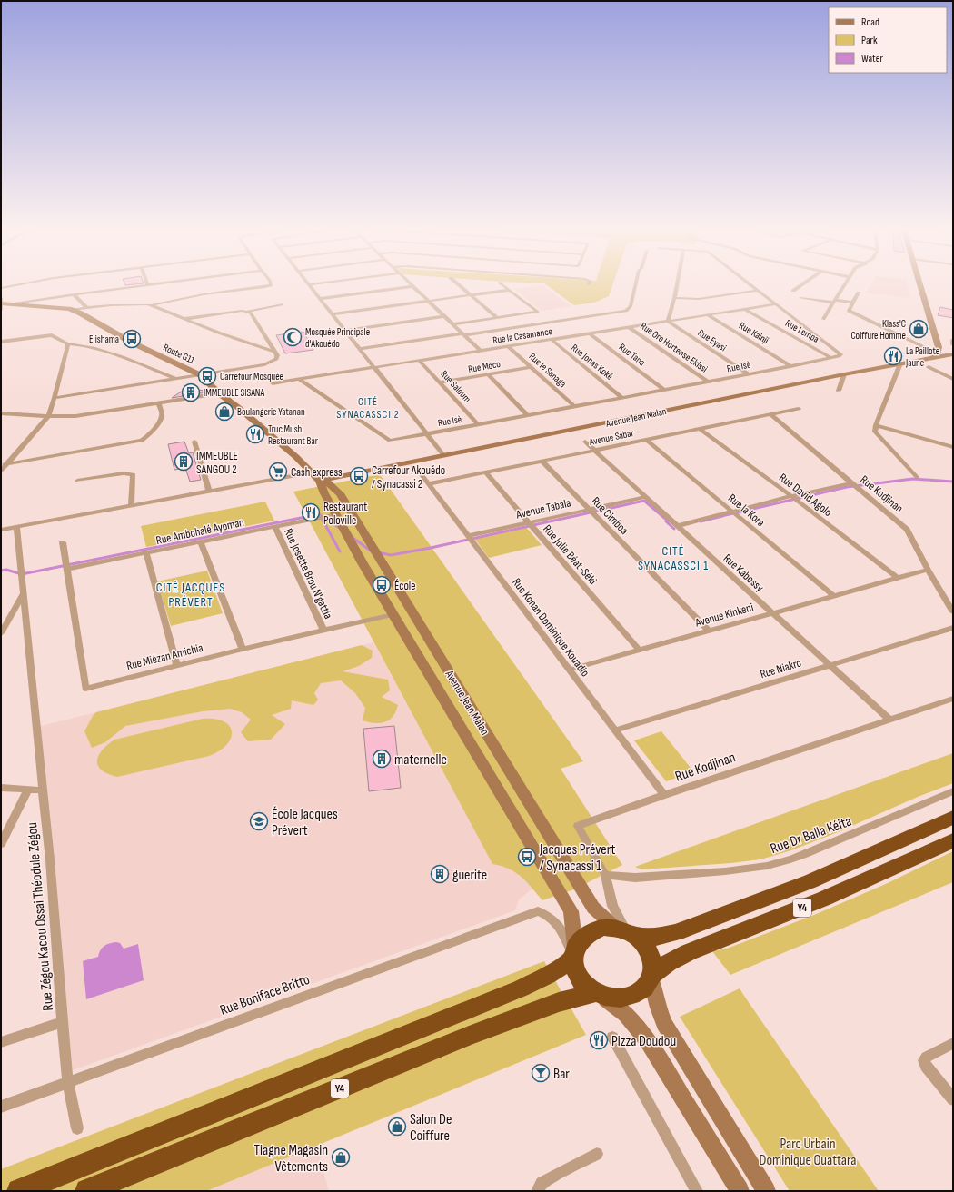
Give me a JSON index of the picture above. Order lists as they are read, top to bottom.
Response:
{
  "streets": {
    "highway": ["Y4"],
    "main road": ["Route G11", "Avenue Jean Malan"],
    "street": [
      "Rue Lempa",
      "Rue Kainji",
      "Rue la Casamance",
      "Rue Eyasi",
      "Rue Oro Hortense Ekissi",
      "Rue Tana",
      "Rue Jonas Koké",
      "Rue Moco",
      "Rue Isè",
      "Rue le Sanaga",
      "Rue Saloum",
      "Avenue Sabar",
      "Rue Kodjinan",
      "Rue David Agolo",
      "Avenue Tabala",
      "Rue la Kora",
      "Rue Cimboa",
      "Rue Ambohalé Ayoman",
      "Rue Julie Béat-Séki",
      "Rue Kabossy",
      "Rue Josette Brou N'gattia",
      "Avenue Kinkeni",
      "Rue Konan Dominique Kouadio",
      "Rue Miézan Amichia",
      "Rue Niakro",
      "Rue Dr Balla Kéita",
      "Rue Zégou Kacou Ossai Théodule Zégou",
      "Rue Boniface Britto"
    ]
  },
  "crossings": [
    ["Rue Lempa", "Rue la Casamance"],
    ["Rue Lempa", "Rue Isè"],
    ["Rue Kainji", "Rue la Casamance"],
    ["Rue Kainji", "Rue Isè"],
    ["Rue la Casamance", "Rue Eyasi"],
    ["Rue la Casamance", "Rue Oro Hortense Ekissi"],
    ["Rue la Casamance", "Rue Tana"],
    ["Rue la Casamance", "Rue Jonas Koké"],
    ["Rue la Casamance", "Rue Isè"],
    ["Rue la Casamance", "Rue le Sanaga"],
    ["Rue la Casamance", "Rue Saloum"],
    ["Rue Eyasi", "Rue Isè"],
    ["Rue Oro Hortense Ekissi", "Rue Isè"],
    ["Route G11", "Avenue Jean Malan"],
    ["Rue Tana", "Rue Isè"],
    ["Rue Jonas Koké", "Rue Isè"],
    ["Rue Moco", "Rue le Sanaga"],
    ["Rue Moco", "Rue Saloum"],
    ["Rue Isè", "Rue le Sanaga"],
    ["Rue Isè", "Rue Saloum"],
    ["Avenue Jean Malan", "Rue Kodjinan"],
    ["Avenue Jean Malan", "Rue Ambohalé Ayoman"],
    ["Avenue Jean Malan", "Rue Miézan Amichia"],
    ["Avenue Jean Malan", "Y4"],
    ["Avenue Jean Malan", "Rue Boniface Britto"],
    ["Avenue Sabar", "Rue Kodjinan"],
    ["Avenue Sabar", "Rue David Agolo"],
    ["Avenue Sabar", "Rue la Kora"],
    ["Avenue Sabar", "Rue Cimboa"],
    ["Avenue Sabar", "Rue Julie Béat-Séki"],
    ["Avenue Sabar", "Rue Kabossy"],
    ["Avenue Sabar", "Rue Konan Dominique Kouadio"],
    ["Rue Kodjinan", "Rue Kabossy"],
    ["Rue Kodjinan", "Avenue Kinkeni"],
    ["Rue Kodjinan", "Rue Konan Dominique Kouadio"],
    ["Rue Kodjinan", "Rue Dr Balla Kéita"],
    ["Rue Kodjinan", "Y4"],
    ["Rue Kodjinan", "Rue Boniface Britto"],
    ["Rue David Agolo", "Avenue Kinkeni"],
    ["Avenue Tabala", "Rue Cimboa"],
    ["Avenue Tabala", "Rue Julie Béat-Séki"],
    ["Avenue Tabala", "Rue Kabossy"],
    ["Avenue Tabala", "Rue Konan Dominique Kouadio"],
    ["Rue la Kora", "Avenue Kinkeni"],
    ["Rue Cimboa", "Avenue Kinkeni"],
    ["Rue Ambohalé Ayoman", "Rue Josette Brou N'gattia"],
    ["Rue Ambohalé Ayoman", "Rue Miézan Amichia"],
    ["Rue Julie Béat-Séki", "Avenue Kinkeni"],
    ["Rue Kabossy", "Avenue Kinkeni"],
    ["Rue Kabossy", "Rue Niakro"],
    ["Rue Josette Brou N'gattia", "Rue Miézan Amichia"],
    ["Avenue Kinkeni", "Rue Konan Dominique Kouadio"],
    ["Rue Konan Dominique Kouadio", "Rue Niakro"],
    ["Y4", "Rue Boniface Britto"],
    ["Rue Zégou Kacou Ossai Théodule Zégou", "Rue Boniface Britto"]
  ],
  "districts": ["CITÉ SYNACASSCI 2", "CITÉ SYNACASSCI 1", "CITÉ JACQUES PRÉVERT"],
  "parks": ["Parc Urbain Dominique Ouattara"],
  "places": {
    "shop": [
      "Klass'C Coiffure Homme",
      "Boulangerie Yatanan",
      "Salon De Coiffure",
      "Tiagne Magasin Vêtements"
    ],
    "mosque": ["Mosquée Principale d'Akouédo"],
    "bus stop": [
      "Elishama",
      "Carrefour Mosquée",
      "Carrefour Akouédo / Synacassi 2",
      "École",
      "Jacques Prévert / Synacassi 1"
    ],
    "restaurant": [
      "La Paillote Jaune",
      "Truc'Mush Restaurant Bar",
      "Restaurant Poloville",
      "Pizza Doudou"
    ],
    "building": [
      "IMMEUBLE SISANA",
      "IMMEUBLE SANGOU 2",
      "maternelle",
      "guerite"
    ],
    "supermarket": ["Cash express"],
    "school or university": ["École Jacques Prévert"],
    "bar": ["Bar"]
  },
  "legend": ["Road", "Park", "Water"]
}
